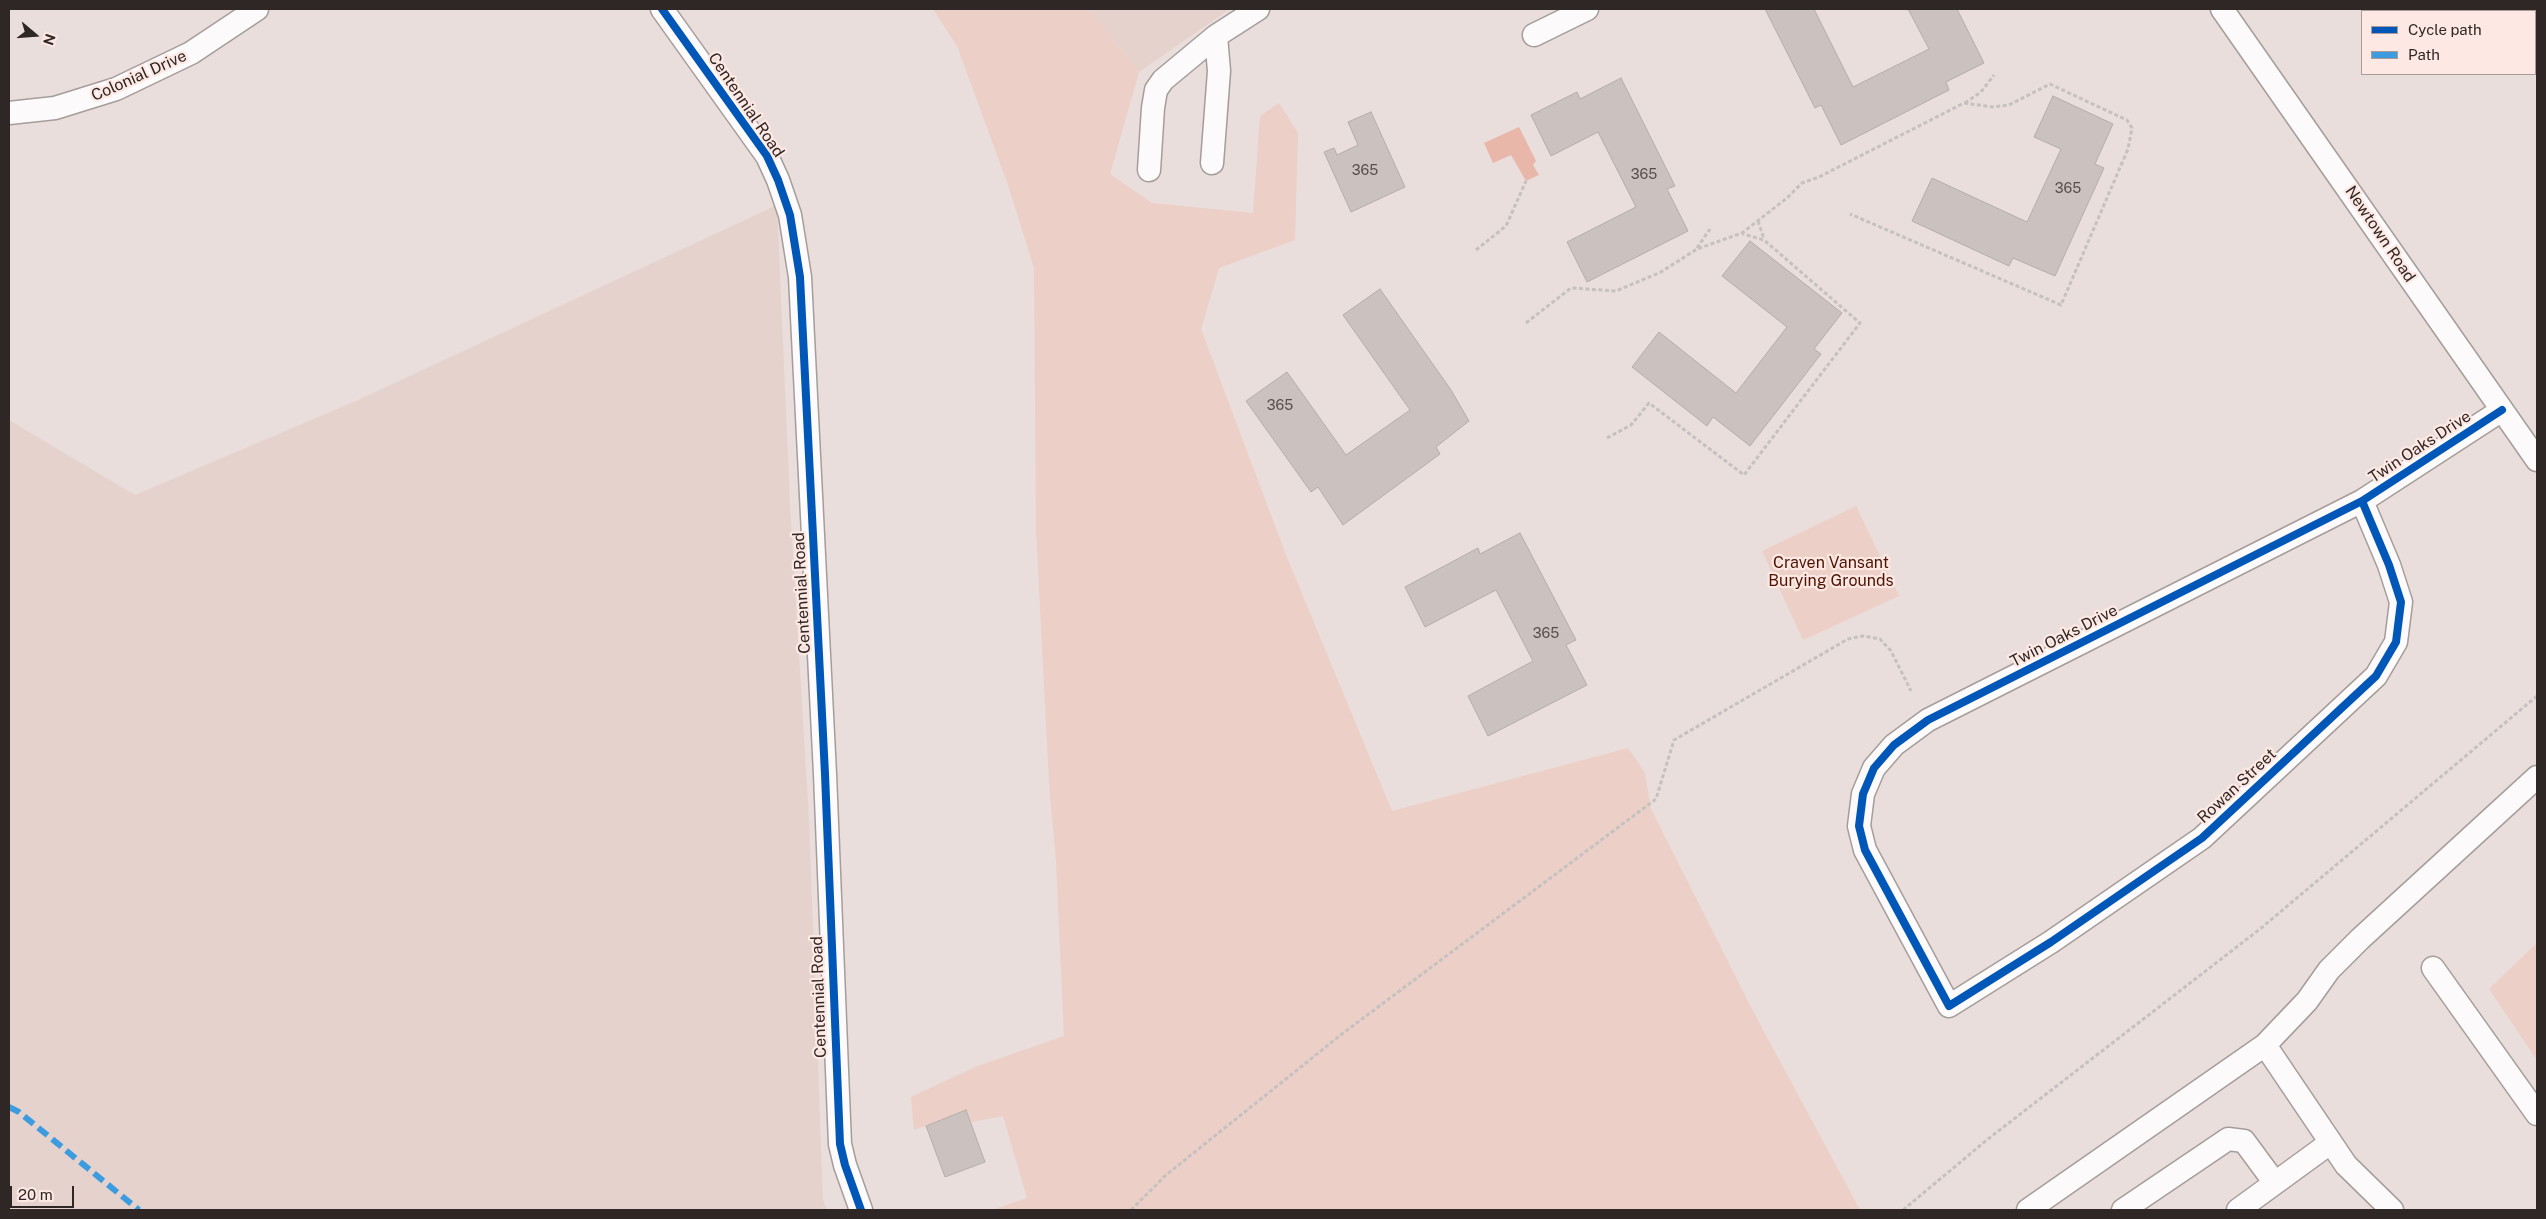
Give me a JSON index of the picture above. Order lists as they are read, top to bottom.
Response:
{
  "streets": {
    "street": [
      "Colonial Drive",
      "Centennial Road",
      "Newtown Road",
      "Twin Oaks Drive",
      "Rowan Street"
    ]
  },
  "crossings": [
    ["Newtown Road", "Twin Oaks Drive"],
    ["Twin Oaks Drive", "Rowan Street"]
  ],
  "parks": ["Craven Vansant Burying Grounds"],
  "house_numbers": [
    "365",
    "365",
    "365",
    "365",
    "365"
  ],
  "legend": ["Cycle path", "Path"],
  "scale_bar": "20 m",
  "north": "right"
}
